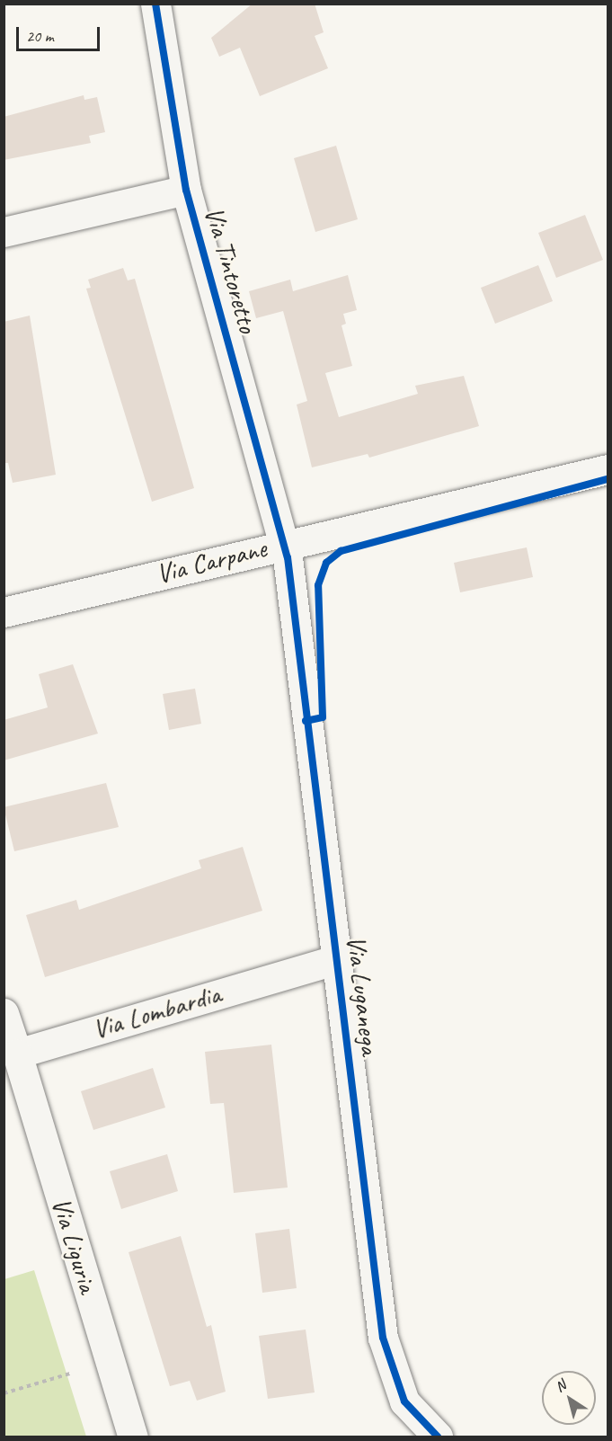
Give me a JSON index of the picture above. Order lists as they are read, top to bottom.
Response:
{
  "streets": {
    "street": [
      "Via Tintoretto",
      "Via Carpane",
      "Via Luganega",
      "Via Lombardia",
      "Via Liguria"
    ]
  },
  "crossings": [
    ["Via Tintoretto", "Via Carpane"],
    ["Via Tintoretto", "Via Luganega"],
    ["Via Carpane", "Via Luganega"],
    ["Via Luganega", "Via Lombardia"],
    ["Via Lombardia", "Via Liguria"]
  ],
  "scale_bar": "20 m",
  "north": "top left"
}
